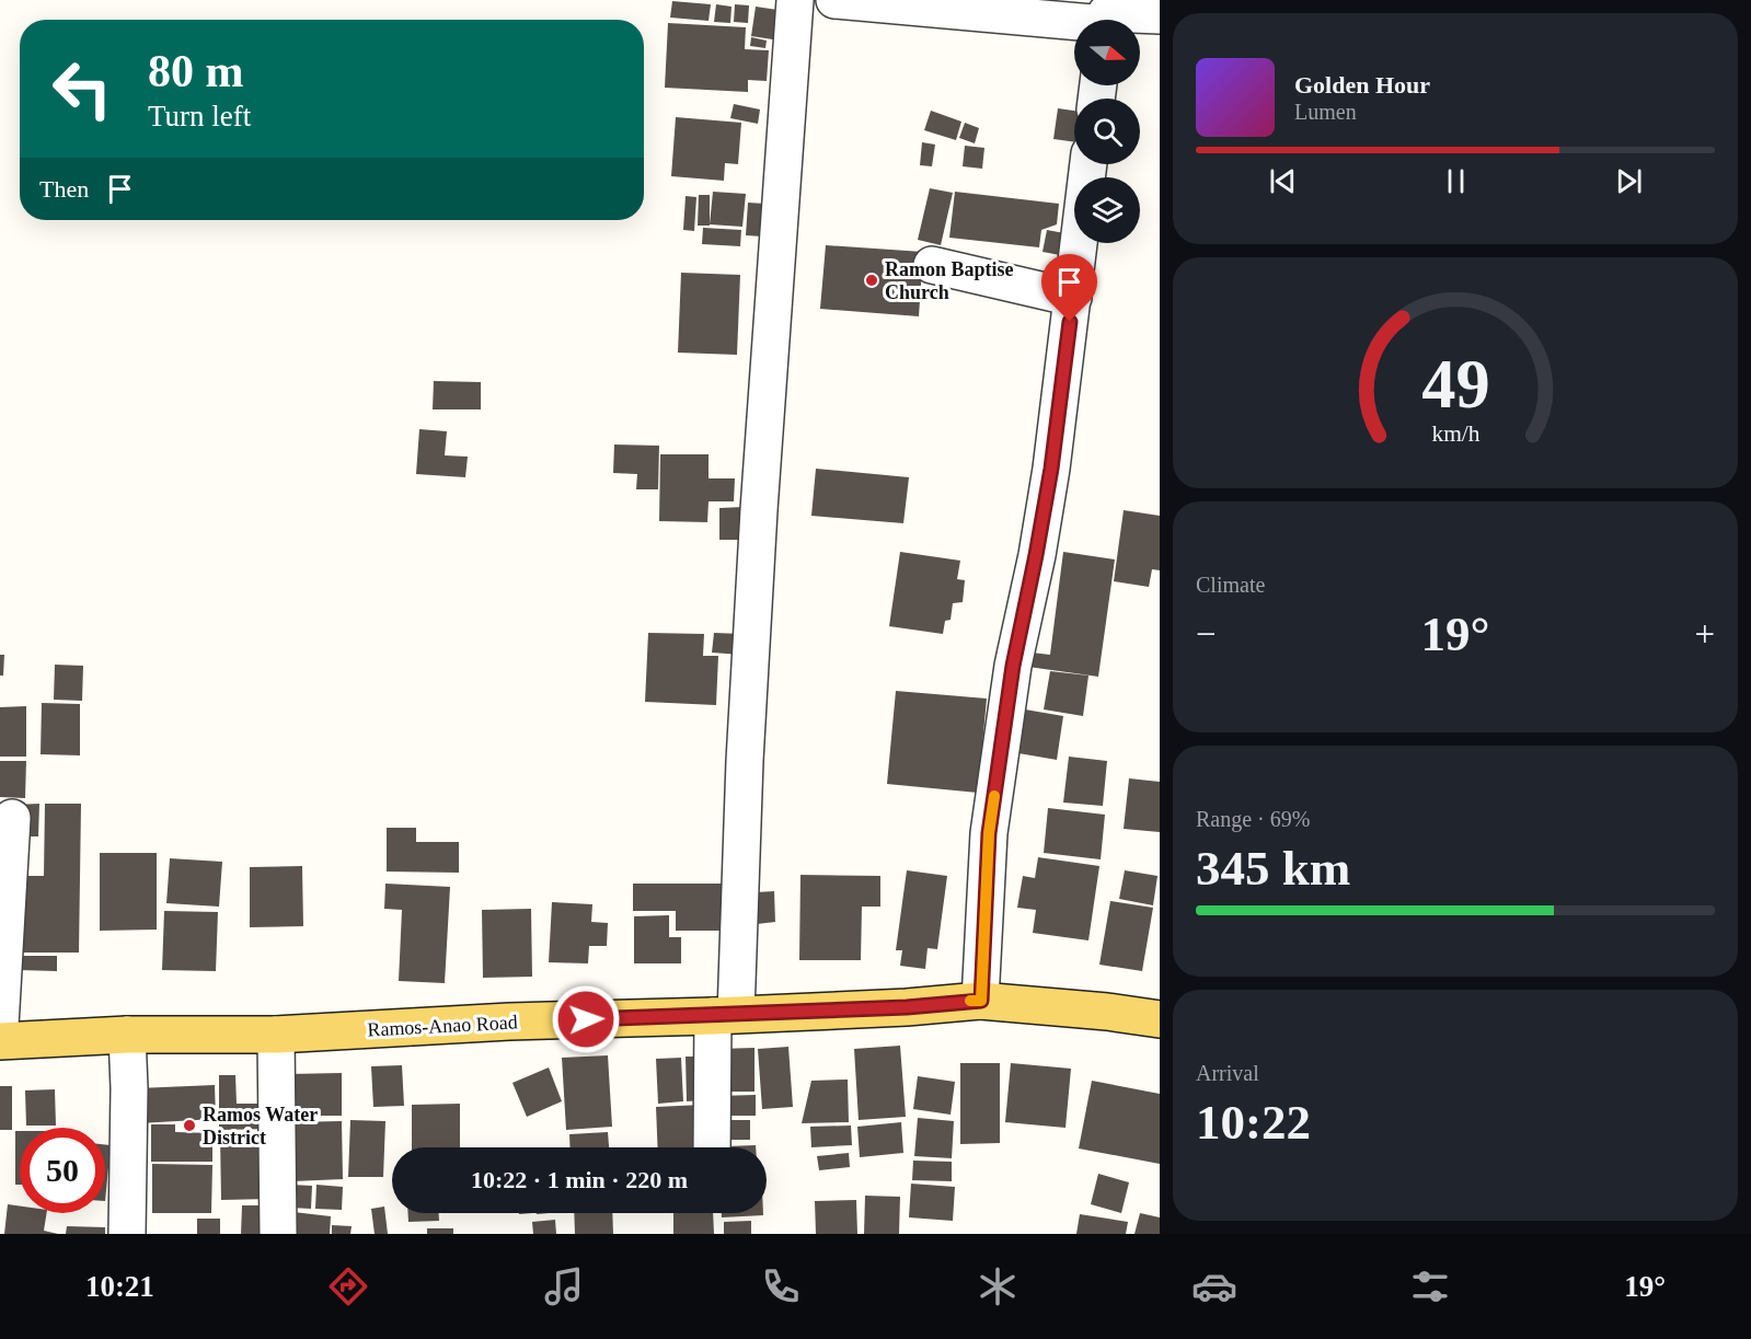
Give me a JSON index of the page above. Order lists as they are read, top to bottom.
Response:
{
  "streets": {
    "main road": ["Ramos-Anao Road"]
  },
  "places": ["Ramon Baptise Church", "Ramos Water District"],
  "north": "right",
  "page": {
    "turn": ["80 m", "Turn left"],
    "song": ["Golden Hour", "Lumen"],
    "then": "Then",
    "tile": [
      "Climate",
      ["Range · 69%", "345 km"],
      ["Arrival", "10:22"]
    ],
    "heat": ["−", "19°", "+"],
    "limit": "50",
    "trip": "10:22 · 1 min · 220 m",
    "tabs": ["10:21", "19°"],
    "gauge": ["49", "km/h"]
  }
}
